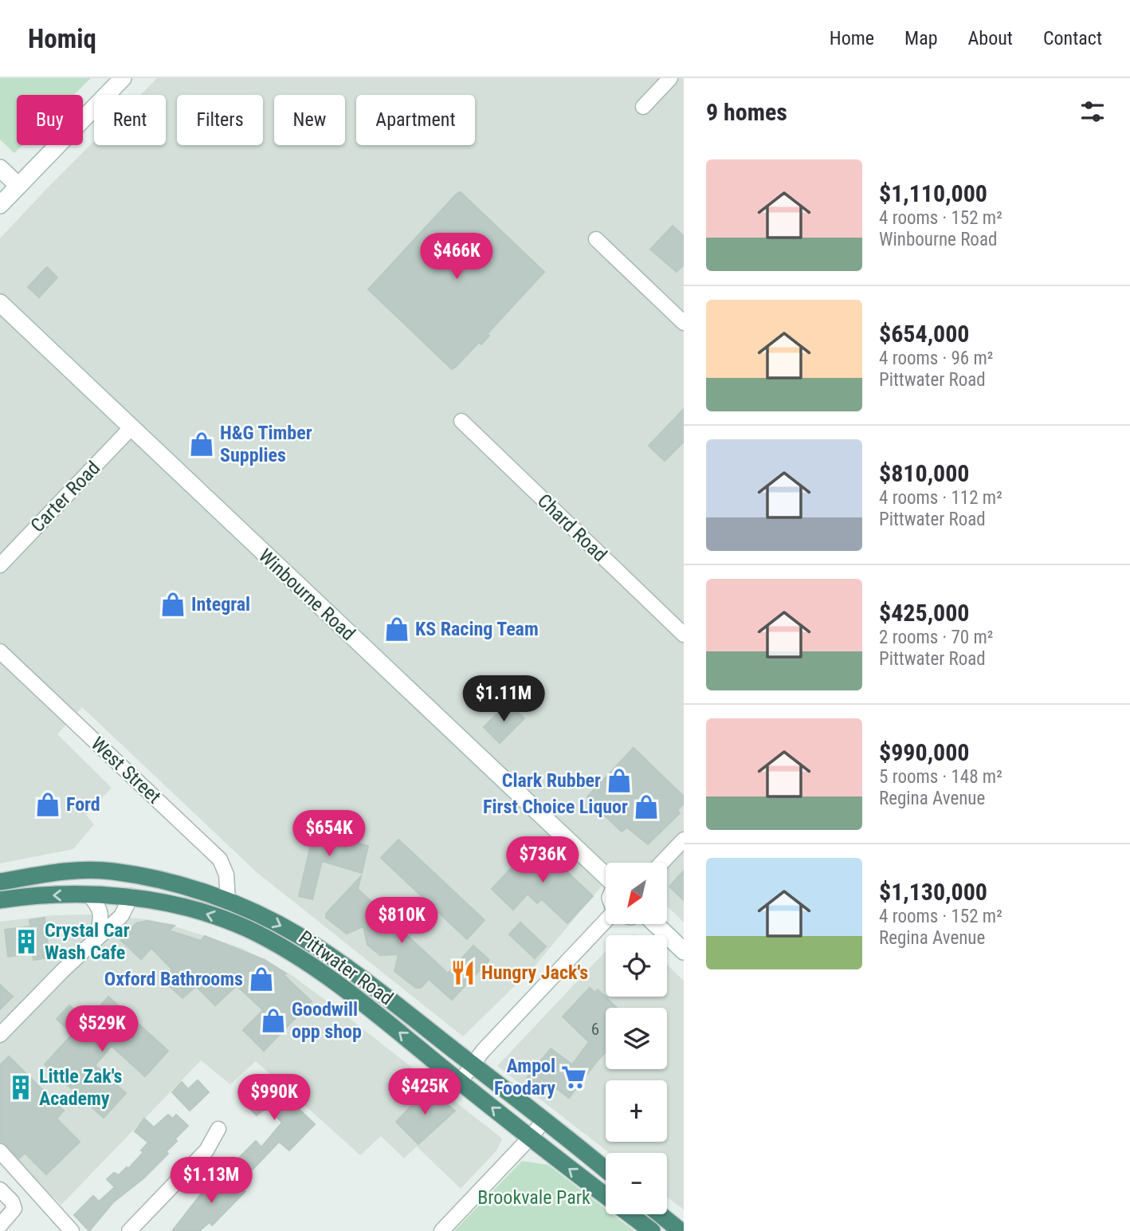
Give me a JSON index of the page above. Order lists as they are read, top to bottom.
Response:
{
  "streets": {
    "highway": ["Pittwater Road"],
    "main road": ["Winbourne Road"],
    "street": ["Carter Road", "Chard Road", "West Street"]
  },
  "crossings": [
    ["Carter Road", "Winbourne Road"],
    ["West Street", "Pittwater Road"]
  ],
  "parks": ["Brookvale Park"],
  "places": {
    "shop": [
      "H&G Timber Supplies",
      "Integral",
      "KS Racing Team",
      "Clark Rubber",
      "Ford",
      "First Choice Liquor",
      "Oxford Bathrooms",
      "Goodwill opp shop"
    ],
    "building": ["Crystal Car Wash Cafe", "Little Zak's Academy"],
    "restaurant": ["Hungry Jack's"],
    "supermarket": ["Ampol Foodary"]
  },
  "house_numbers": ["6"],
  "north": "bottom left",
  "page": {
    "header": "Homiq",
    "nav": [
      "Home",
      "Map",
      "About",
      "Contact"
    ],
    "heading": "9 homes",
    "chip": [
      "Buy",
      "Rent",
      "Filters",
      "New",
      "Apartment"
    ],
    "list": [
      {
        "name": "$1,110,000",
        "note": "4 rooms · 152 m² · Winbourne Road"
      },
      {
        "name": "$654,000",
        "note": "4 rooms · 96 m² · Pittwater Road"
      },
      {
        "name": "$810,000",
        "note": "4 rooms · 112 m² · Pittwater Road"
      },
      {
        "name": "$425,000",
        "note": "2 rooms · 70 m² · Pittwater Road"
      },
      {
        "name": "$990,000",
        "note": "5 rooms · 148 m² · Regina Avenue"
      },
      {
        "name": "$1,130,000",
        "note": "4 rooms · 152 m² · Regina Avenue"
      }
    ],
    "price": [
      "$466K",
      "$1.11M",
      "$654K",
      "$736K",
      "$810K",
      "$529K",
      "$425K",
      "$990K",
      "$1.13M"
    ],
    "map_buttons": ["+", "−"]
  }
}
